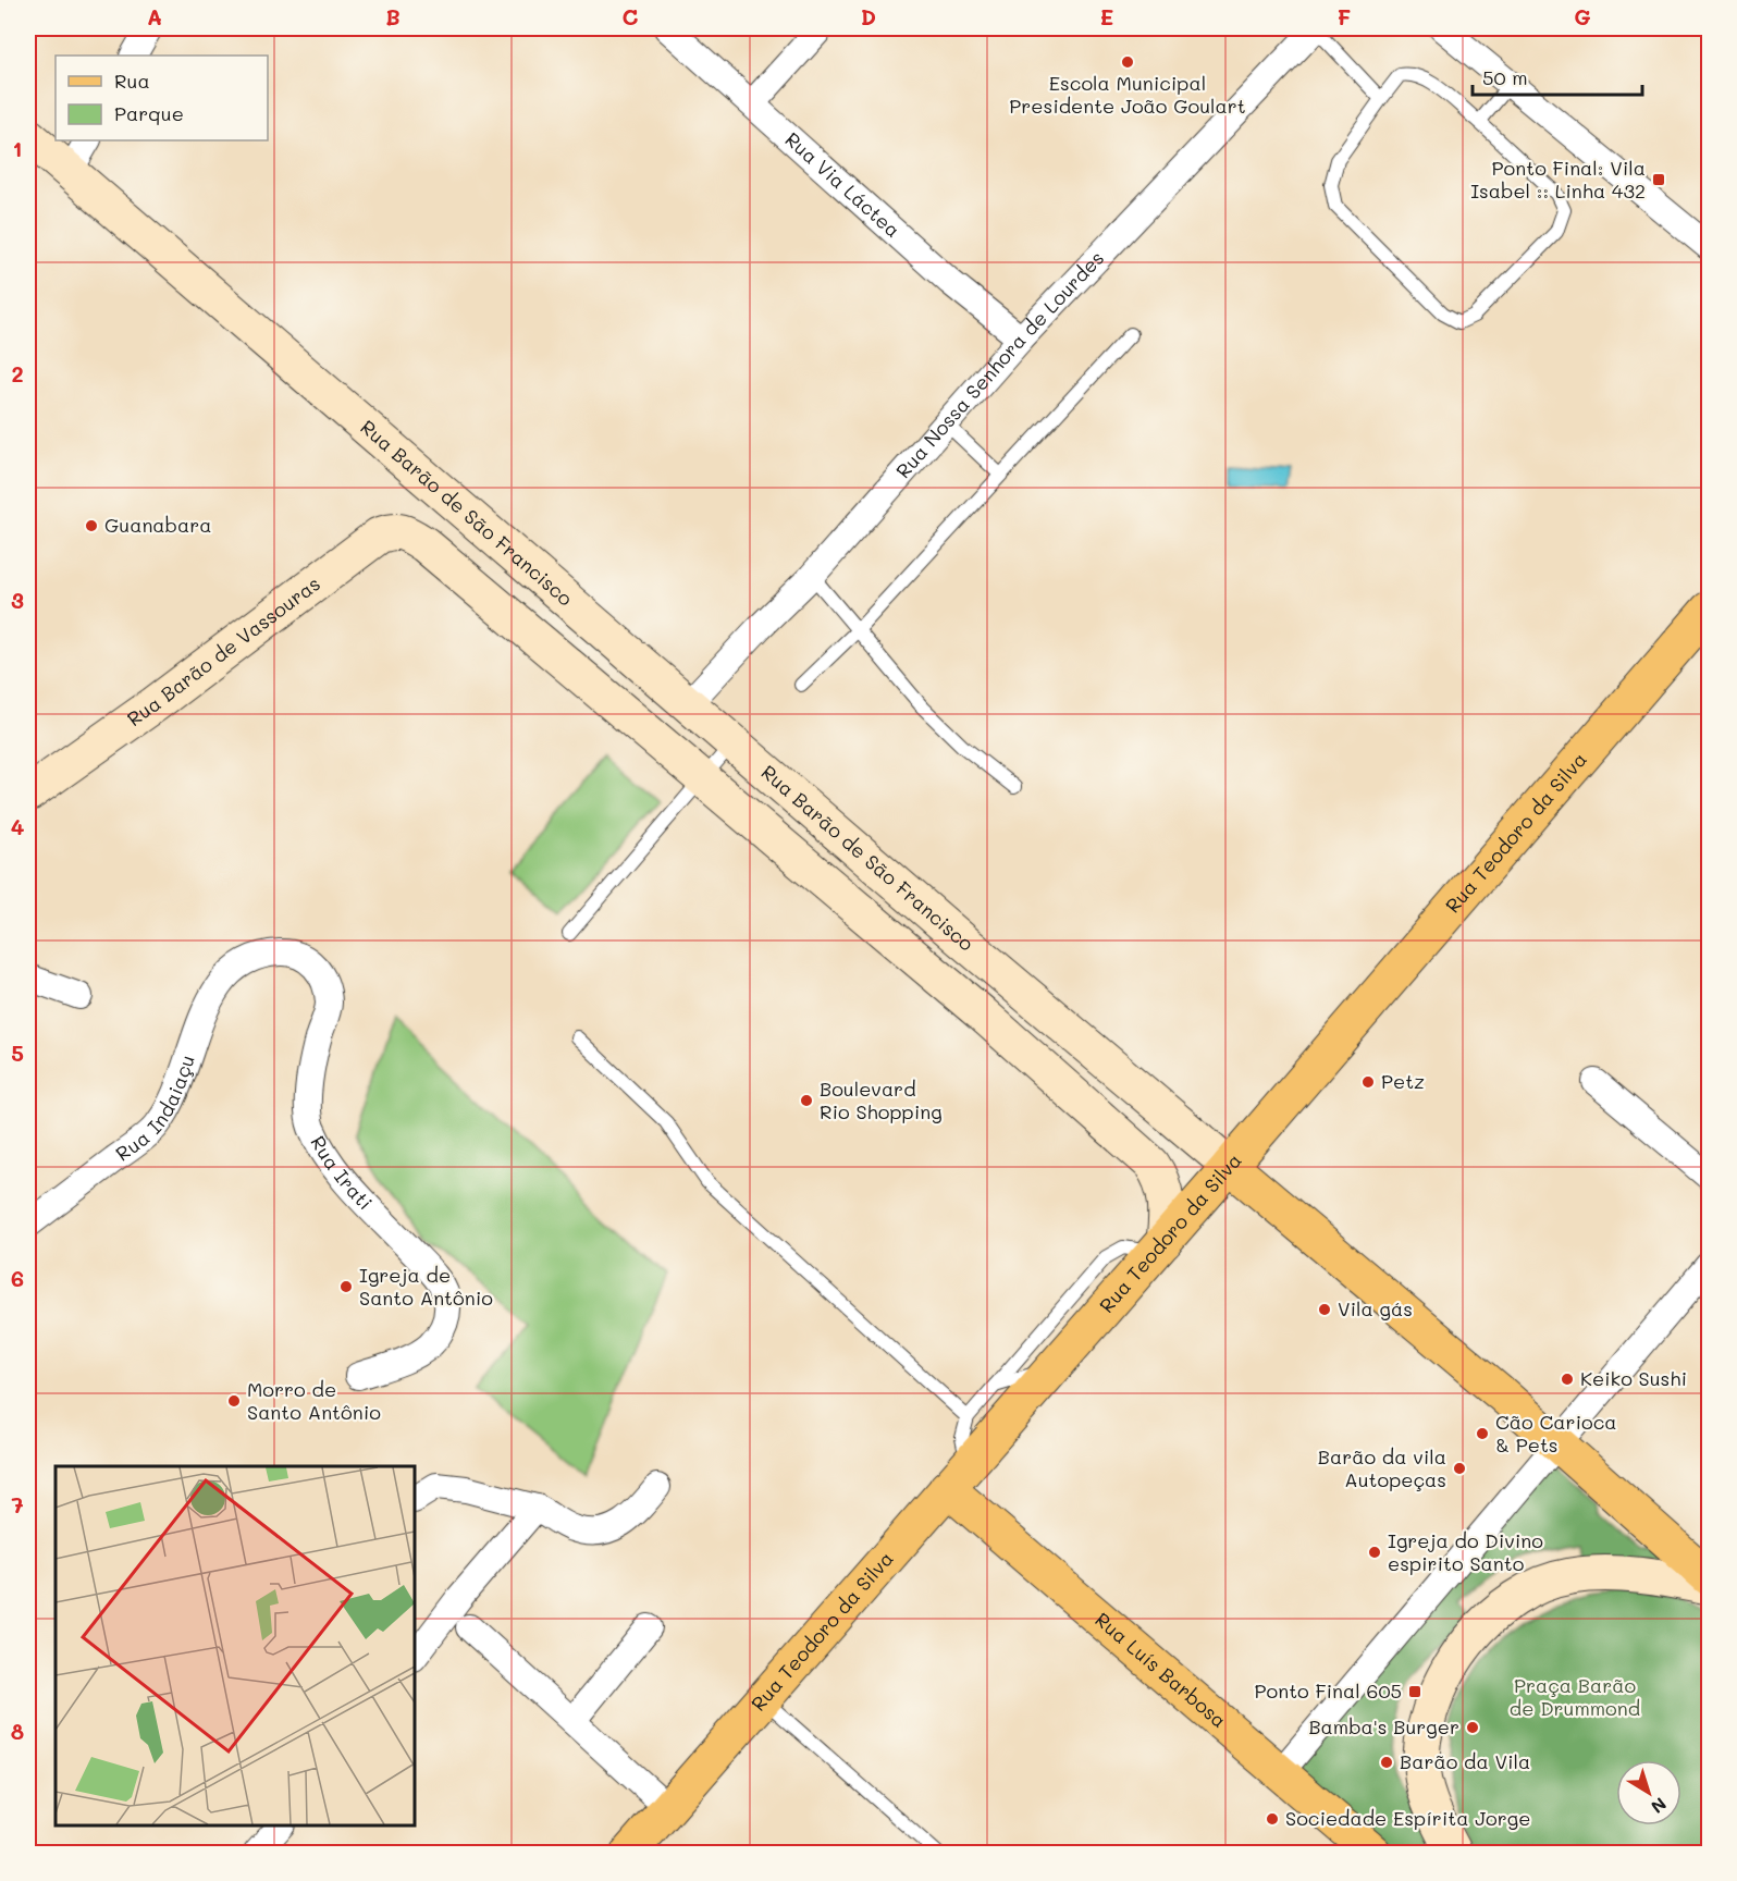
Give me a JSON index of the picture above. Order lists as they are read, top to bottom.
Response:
{
  "streets": {
    "main road": ["Rua Barão de São Francisco", "Rua Teodoro da Silva", "Rua Luís Barbosa"],
    "street": [
      "Rua Via Láctea",
      "Rua Nossa Senhora de Lourdes",
      "Rua Barão de Vassouras",
      "Rua Indaiaçu",
      "Rua Irati"
    ]
  },
  "crossings": [
    ["Rua Via Láctea", "Rua Nossa Senhora de Lourdes"],
    ["Rua Nossa Senhora de Lourdes", "Rua Barão de São Francisco"],
    ["Rua Barão de São Francisco", "Rua Teodoro da Silva"],
    ["Rua Teodoro da Silva", "Rua Luís Barbosa"],
    ["Rua Indaiaçu", "Rua Irati"]
  ],
  "parks": ["Praça Barão de Drummond"],
  "places": {
    "other": [
      "Escola Municipal Presidente João Goulart",
      "Guanabara",
      "Petz",
      "Boulevard Rio Shopping",
      "Igreja de Santo Antônio",
      "Vila gás",
      "Keiko Sushi",
      "Morro de Santo Antônio",
      "Cão Carioca & Pets",
      "Barão da vila Autopeças",
      "Igreja do Divino espirito Santo",
      "Bamba's Burger",
      "Barão da Vila",
      "Sociedade Espírita Jorge"
    ],
    "transit": ["Ponto Final: Vila Isabel :: Linha 432", "Ponto Final 605"]
  },
  "legend": ["Rua", "Parque"],
  "scale_bar": "50 m",
  "north": "bottom right",
  "grid": {
    "columns": [
      "A",
      "B",
      "C",
      "D",
      "E",
      "F",
      "G"
    ],
    "rows": [
      "1",
      "2",
      "3",
      "4",
      "5",
      "6",
      "7",
      "8"
    ]
  }
}
